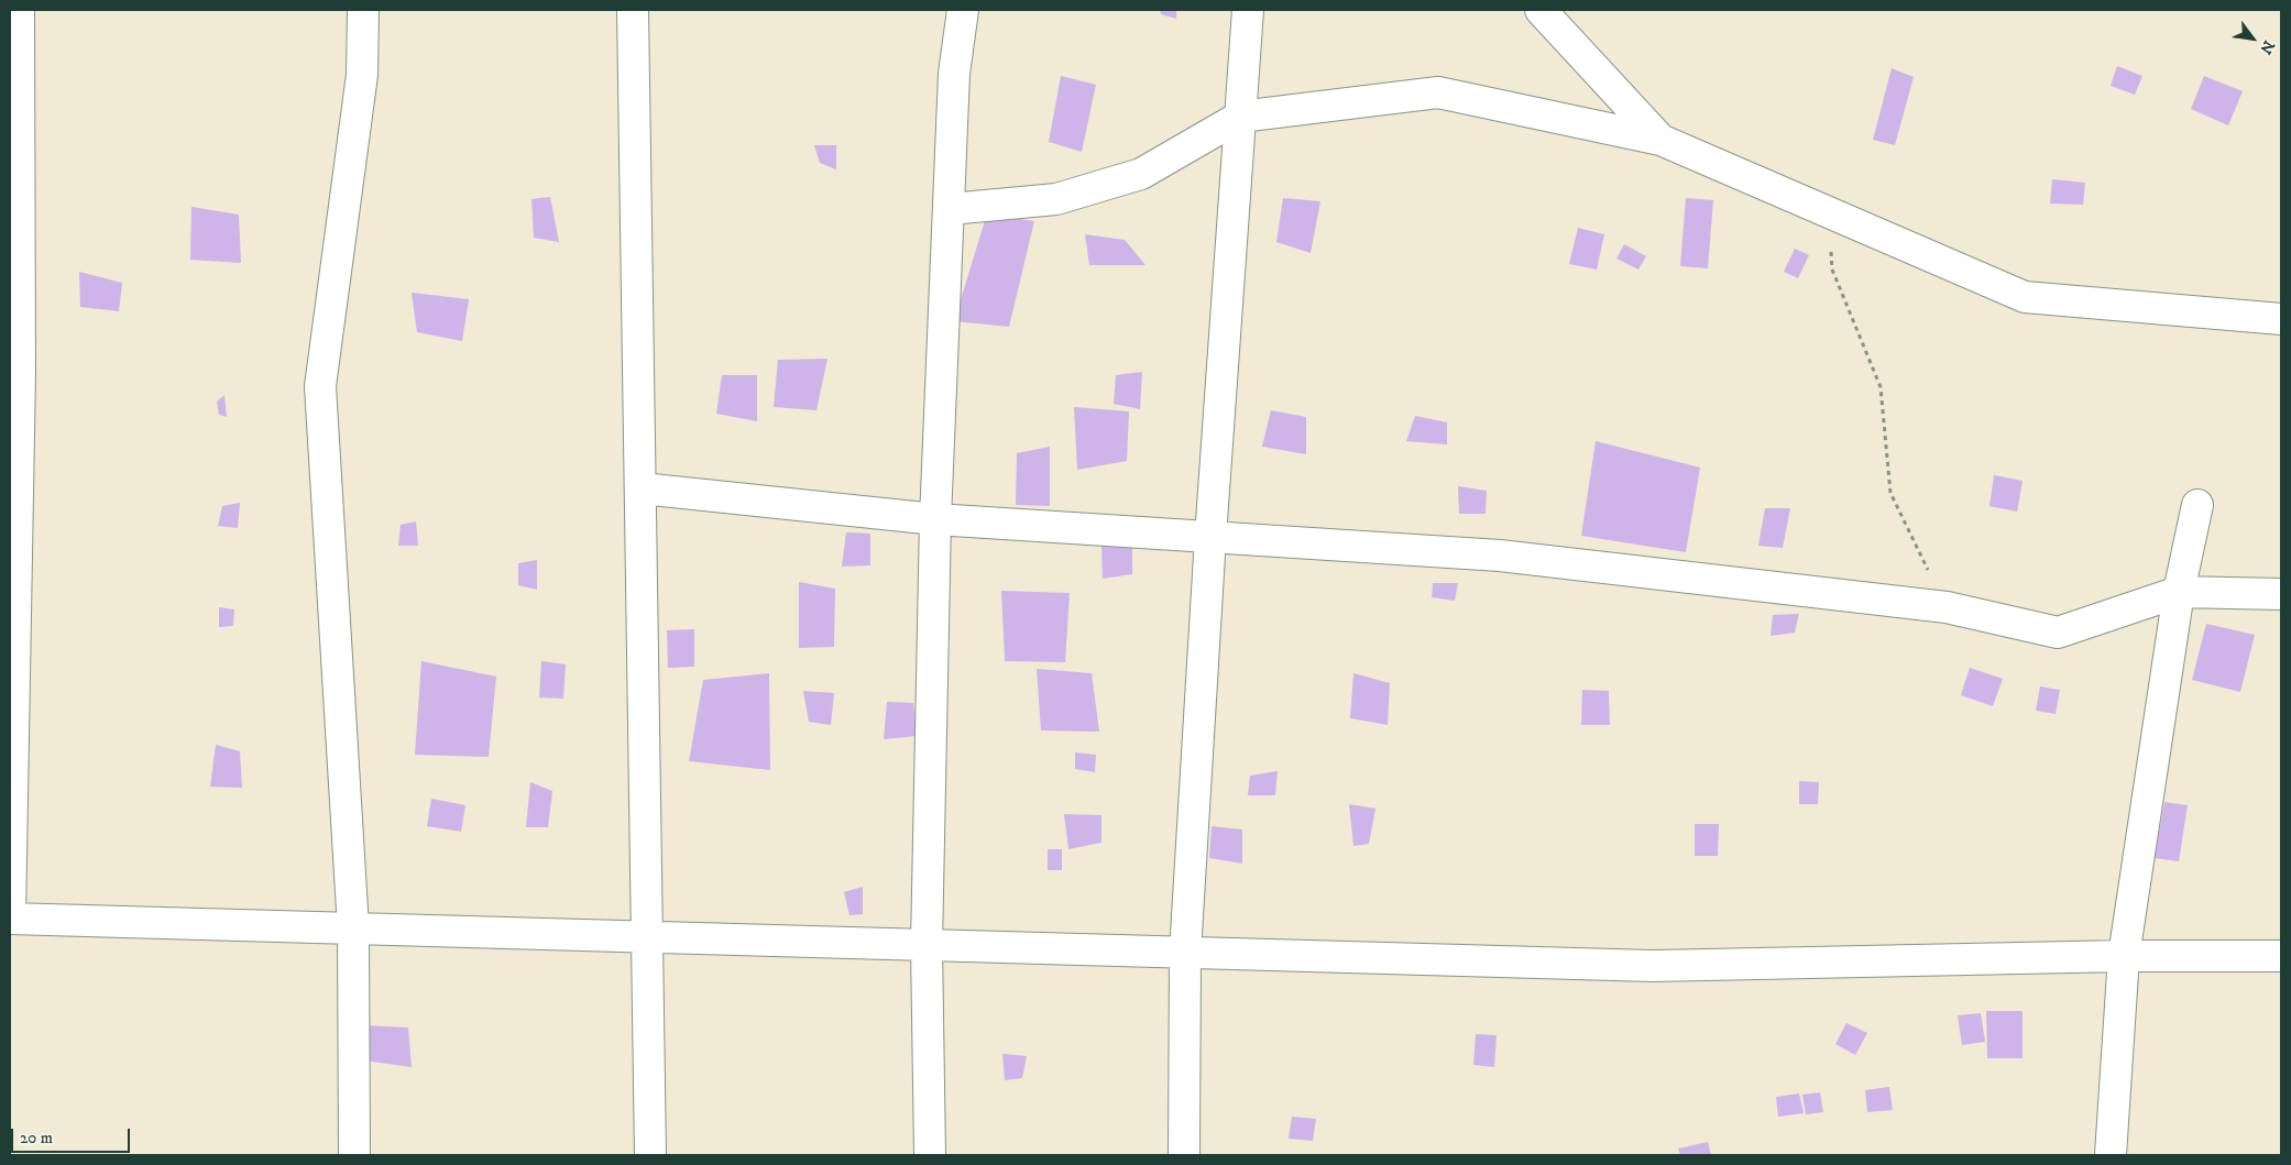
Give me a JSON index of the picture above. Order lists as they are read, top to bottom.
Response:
{
  "scale_bar": "20 m",
  "north": "bottom right"
}
